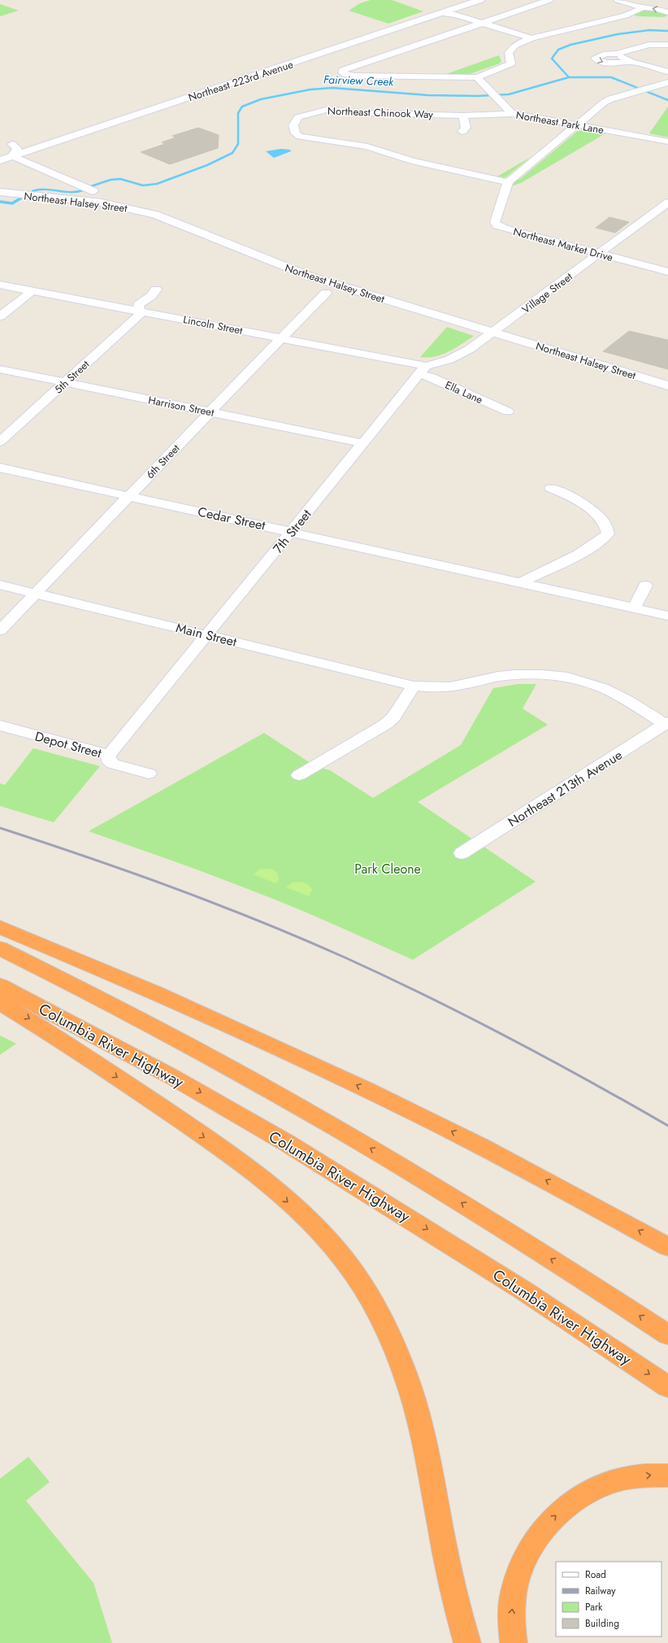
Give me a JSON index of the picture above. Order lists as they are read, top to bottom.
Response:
{
  "streets": {
    "highway": ["Columbia River Highway"],
    "main road": ["Northeast 223rd Avenue", "Northeast Halsey Street"],
    "street": [
      "Northeast Chinook Way",
      "Northeast Park Lane",
      "Northeast Market Drive",
      "Village Street",
      "Lincoln Street",
      "5th Street",
      "Ella Lane",
      "Harrison Street",
      "6th Street",
      "Cedar Street",
      "7th Street",
      "Main Street",
      "Depot Street",
      "Northeast 213th Avenue"
    ]
  },
  "crossings": [
    ["Northeast Chinook Way", "Northeast Park Lane"],
    ["Northeast Chinook Way", "Northeast Market Drive"],
    ["Northeast Halsey Street", "Village Street"],
    ["Northeast Market Drive", "Village Street"],
    ["Lincoln Street", "5th Street"],
    ["Lincoln Street", "Ella Lane"],
    ["Lincoln Street", "6th Street"],
    ["Lincoln Street", "7th Street"],
    ["5th Street", "Harrison Street"],
    ["Ella Lane", "7th Street"],
    ["Harrison Street", "6th Street"],
    ["Harrison Street", "7th Street"],
    ["6th Street", "Cedar Street"],
    ["6th Street", "Main Street"],
    ["Cedar Street", "7th Street"],
    ["7th Street", "Main Street"],
    ["7th Street", "Depot Street"],
    ["Main Street", "Northeast 213th Avenue"]
  ],
  "water": ["Fairview Creek"],
  "parks": ["Park Cleone"],
  "legend": [
    "Road",
    "Railway",
    "Park",
    "Building"
  ]
}
